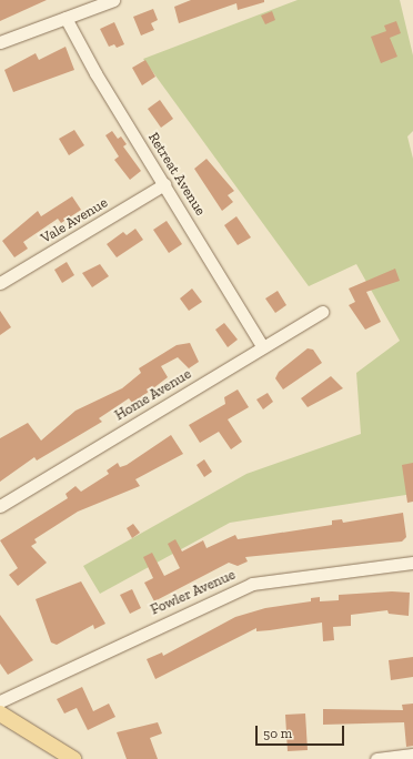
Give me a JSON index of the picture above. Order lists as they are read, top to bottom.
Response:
{
  "streets": {
    "street": [
      "Retreat Avenue",
      "Vale Avenue",
      "Home Avenue",
      "Fowler Avenue"
    ]
  },
  "crossings": [
    ["Retreat Avenue", "Vale Avenue"],
    ["Retreat Avenue", "Home Avenue"]
  ],
  "scale_bar": "50 m"
}
